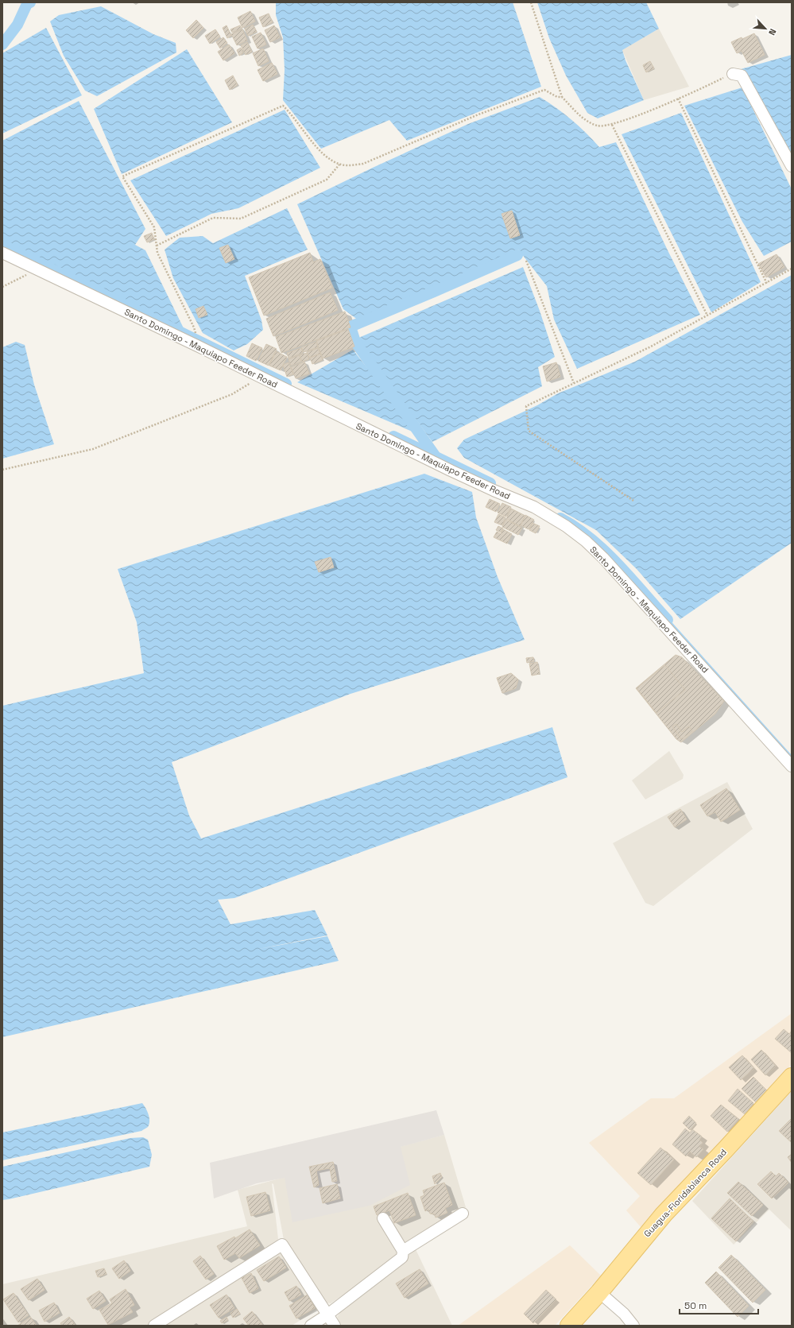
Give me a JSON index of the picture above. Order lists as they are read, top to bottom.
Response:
{
  "streets": {
    "main road": ["Guagua-Floridablanca Road"],
    "street": ["Santo Domingo - Maquiapo Feeder Road"]
  },
  "scale_bar": "50 m",
  "north": "bottom right"
}
